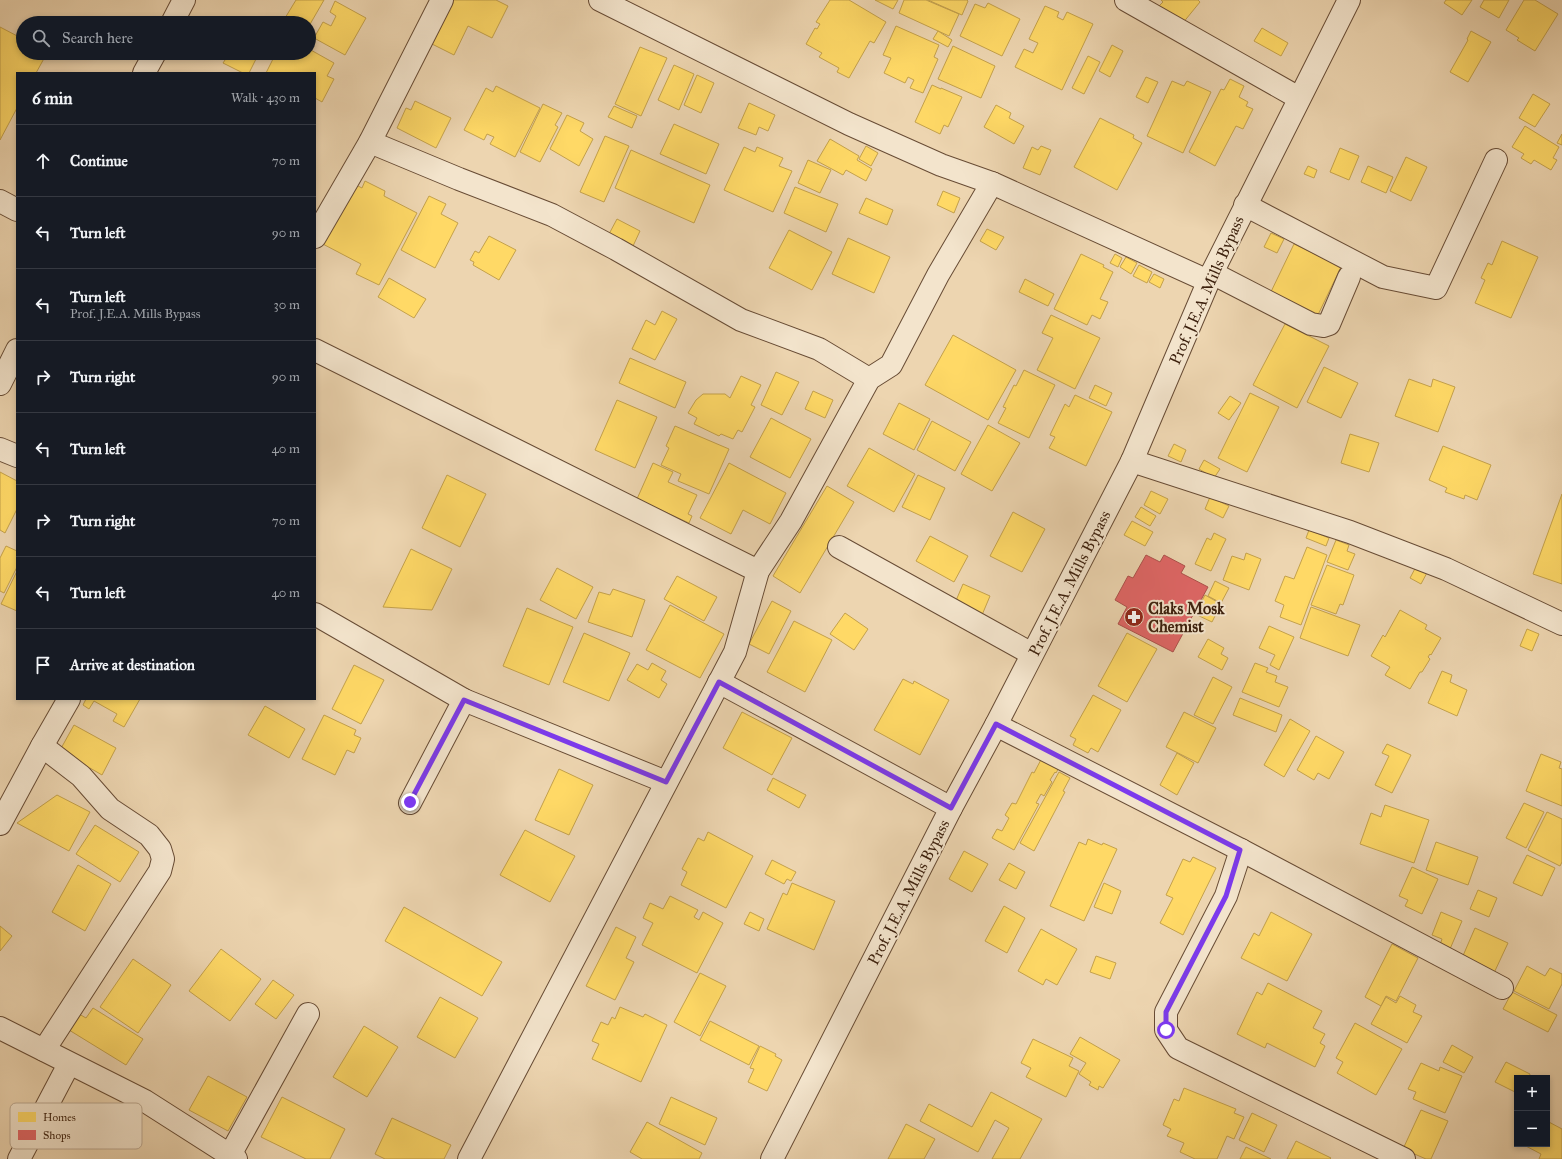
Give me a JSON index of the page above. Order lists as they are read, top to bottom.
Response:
{
  "streets": {
    "street": ["Prof. J.E.A. Mills Bypass"]
  },
  "places": {
    "pharmacy": ["Claks Mosk Chemist"]
  },
  "legend": ["Homes", "Shops"],
  "page": {
    "search": "Search here",
    "heading": ["6 min", "Walk · 430 m"],
    "list": [
      ["Continue", "70 m"],
      ["Turn left", "90 m"],
      ["Turn left", "Prof. J.E.A. Mills Bypass", "30 m"],
      ["Turn right", "90 m"],
      ["Turn left", "40 m"],
      ["Turn right", "70 m"],
      ["Turn left", "40 m"],
      "Arrive at destination"
    ],
    "map_buttons": ["+", "−"]
  }
}
